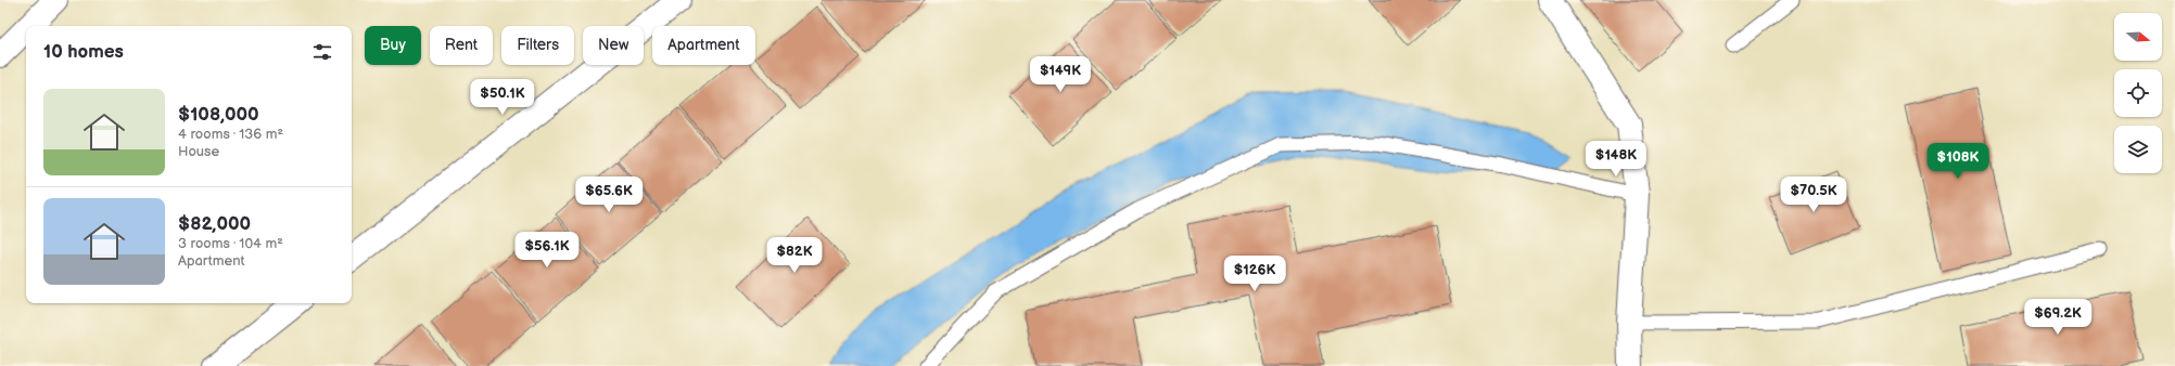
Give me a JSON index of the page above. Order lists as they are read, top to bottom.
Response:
{
  "north": "right",
  "page": {
    "chip": [
      "Buy",
      "Rent",
      "Filters",
      "New",
      "Apartment"
    ],
    "heading": "10 homes",
    "price": [
      "$149K",
      "$50.1K",
      "$148K",
      "$108K",
      "$65.6K",
      "$70.5K",
      "$56.1K",
      "$82K",
      "$126K",
      "$69.2K"
    ],
    "list": [
      {
        "name": "$108,000",
        "note": "4 rooms · 136 m² · House"
      },
      {
        "name": "$82,000",
        "note": "3 rooms · 104 m² · Apartment"
      }
    ]
  }
}
